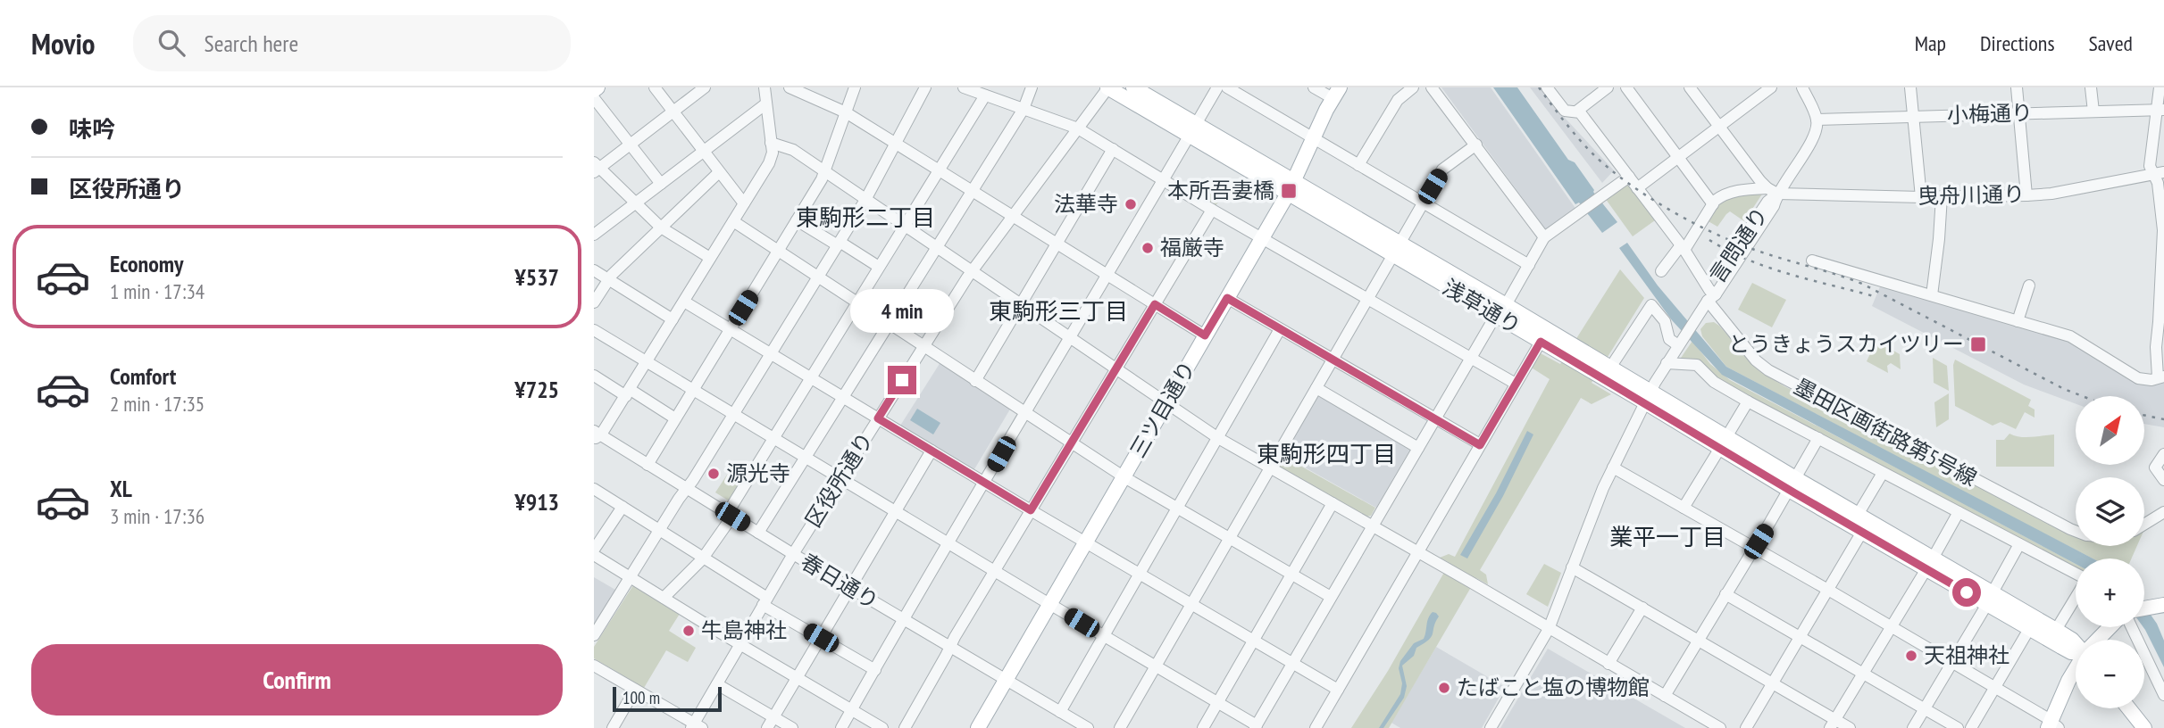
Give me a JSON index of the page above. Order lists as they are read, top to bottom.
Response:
{
  "streets": {
    "main road": ["浅草通り", "三ツ目通り"],
    "street": [
      "小梅通り",
      "曳舟川通り",
      "言問通り",
      "墨田区画街路第5号線",
      "区役所通り",
      "春日通り"
    ]
  },
  "crossings": [
    ["小梅通り", "言問通り"],
    ["曳舟川通り", "言問通り"],
    ["言問通り", "浅草通り"],
    ["言問通り", "墨田区画街路第5号線"],
    ["浅草通り", "三ツ目通り"],
    ["浅草通り", "区役所通り"],
    ["三ツ目通り", "春日通り"],
    ["区役所通り", "春日通り"]
  ],
  "districts": [
    "東駒形二丁目",
    "東駒形三丁目",
    "東駒形四丁目",
    "業平一丁目"
  ],
  "places": {
    "transit": ["本所吾妻橋", "とうきょうスカイツリー"],
    "other": [
      "法華寺",
      "福厳寺",
      "源光寺",
      "牛島神社",
      "天祖神社",
      "たばこと塩の博物館"
    ]
  },
  "scale_bar": "100 m",
  "north": "top right",
  "page": {
    "header": "Movio",
    "search": "Search here",
    "nav": ["Map", "Directions", "Saved"],
    "banner": ["味吟", "区役所通り"],
    "list": [
      {
        "name": "Economy",
        "note": "1 min · 17:34",
        "value": "¥537"
      },
      {
        "name": "Comfort",
        "note": "2 min · 17:35",
        "value": "¥725"
      },
      {
        "name": "XL",
        "note": "3 min · 17:36",
        "value": "¥913"
      }
    ],
    "bubble": "4 min",
    "map_buttons": ["+", "−"],
    "buttons": "Confirm",
    "scale": "100 m"
  }
}
